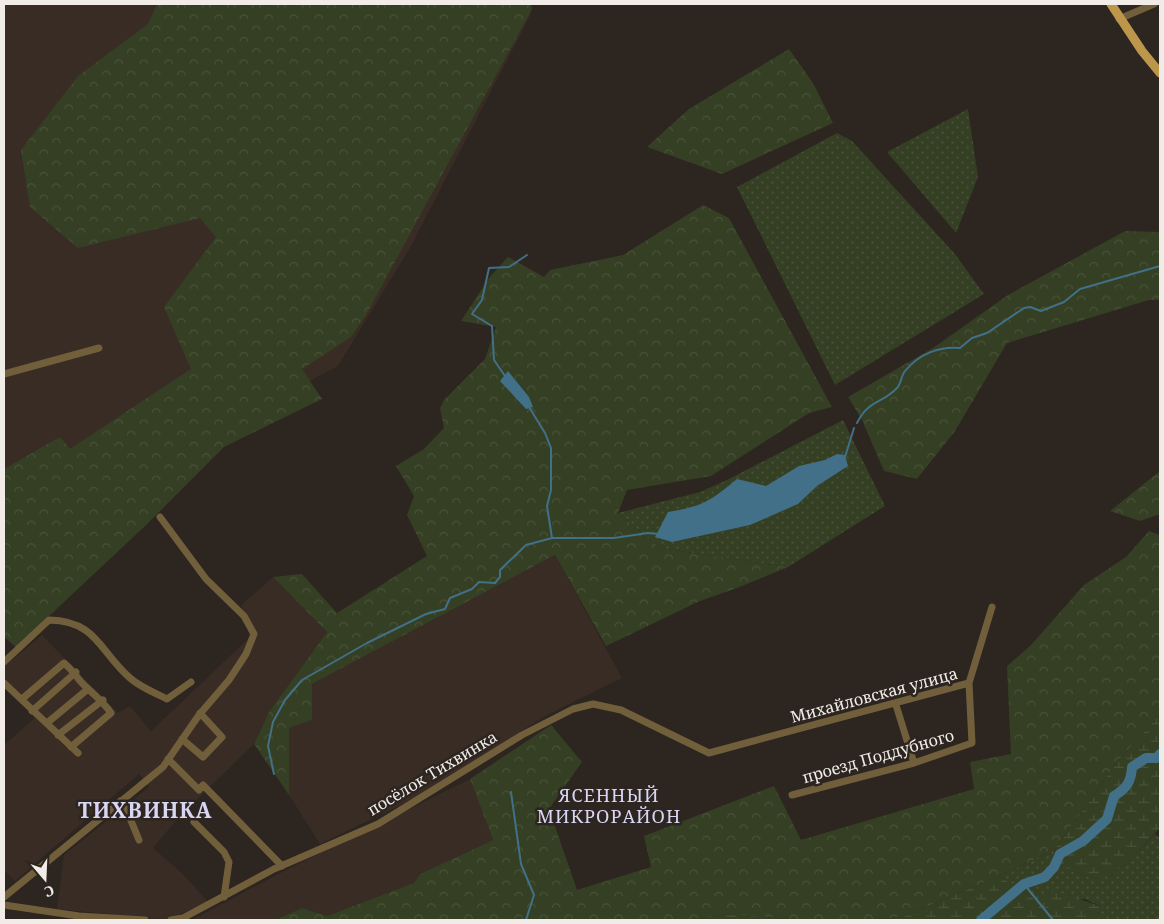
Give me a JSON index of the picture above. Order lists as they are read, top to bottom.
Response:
{
  "streets": {
    "street": ["Михайловская улица", "проезд Поддубного", "посёлок Тихвинка"]
  },
  "crossings": [
    ["Михайловская улица", "проезд Поддубного"],
    ["Михайловская улица", "посёлок Тихвинка"]
  ],
  "districts": ["ЯСЕННЫЙ МИКРОРАЙОН", "ТИХВИНКА"],
  "north": "bottom"
}
